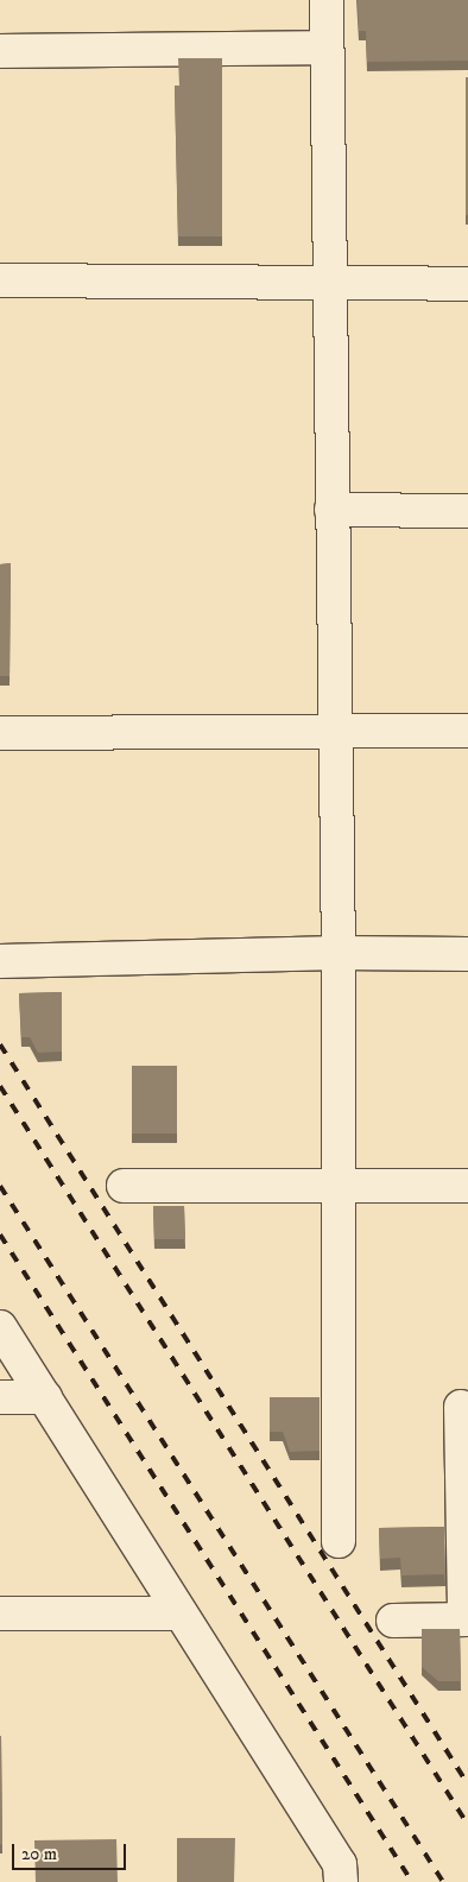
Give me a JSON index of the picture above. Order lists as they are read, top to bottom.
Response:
{
  "scale_bar": "20 m"
}
